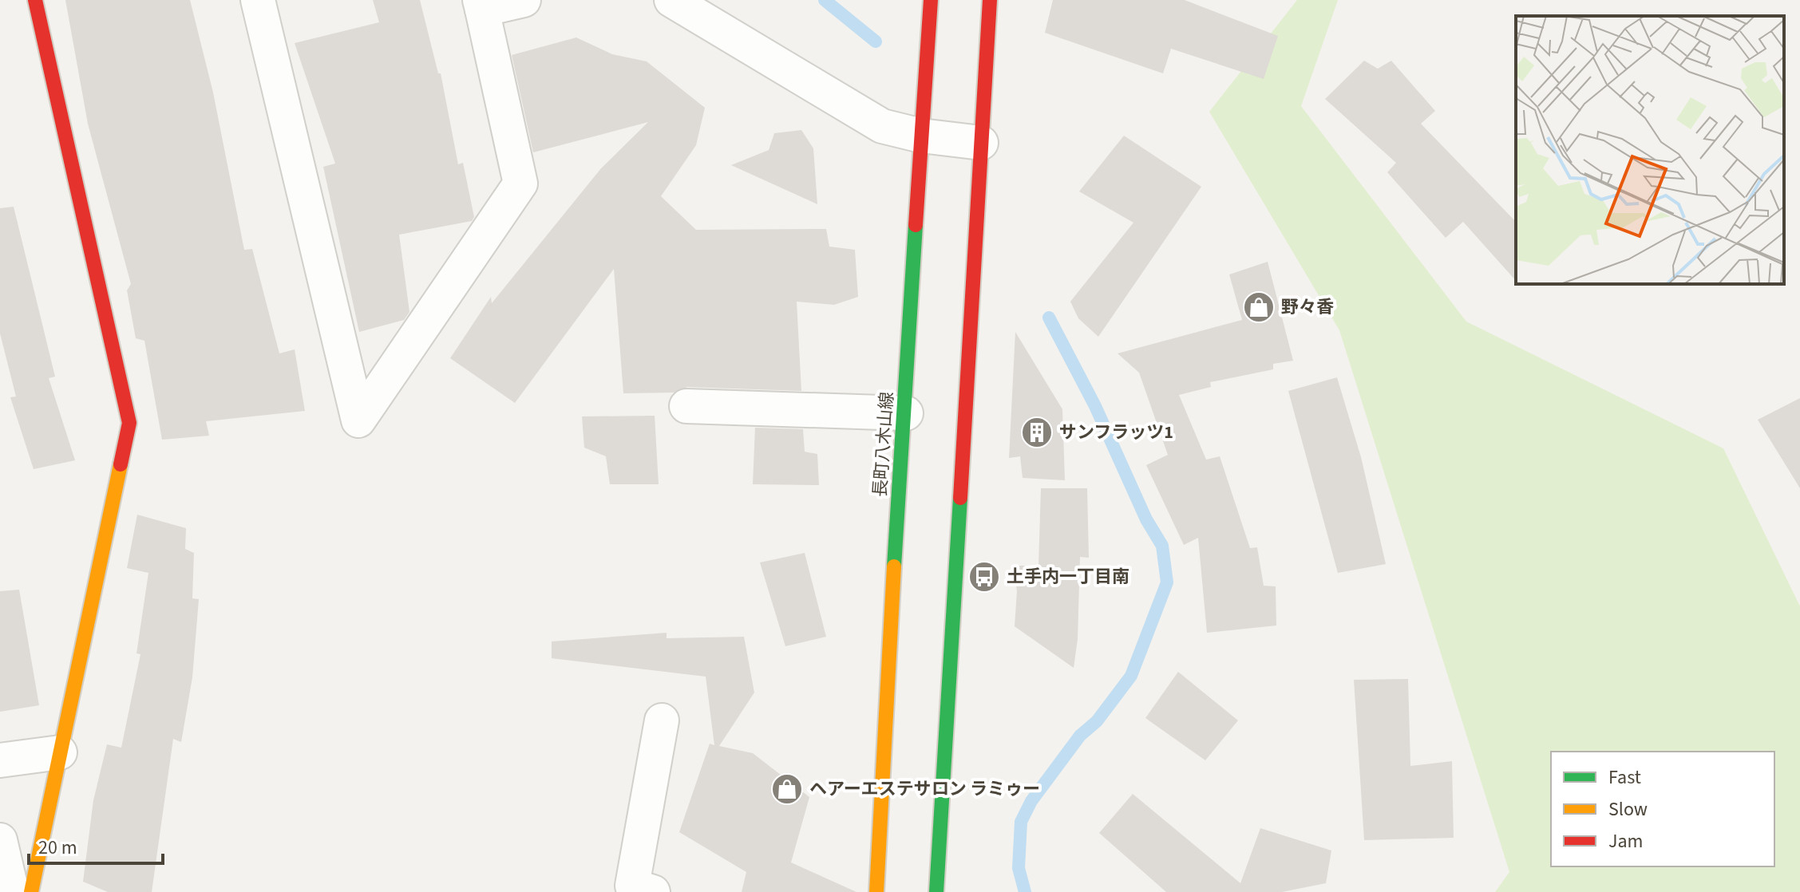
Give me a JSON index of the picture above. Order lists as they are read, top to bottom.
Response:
{
  "streets": {
    "street": ["長町八木山線"]
  },
  "places": {
    "shop": ["野々香", "ヘアーエステサロン ラミゥー"],
    "building": ["サンフラッツ1"],
    "bus stop": ["土手内一丁目南"]
  },
  "legend": ["Fast", "Slow", "Jam"],
  "scale_bar": "20 m"
}
